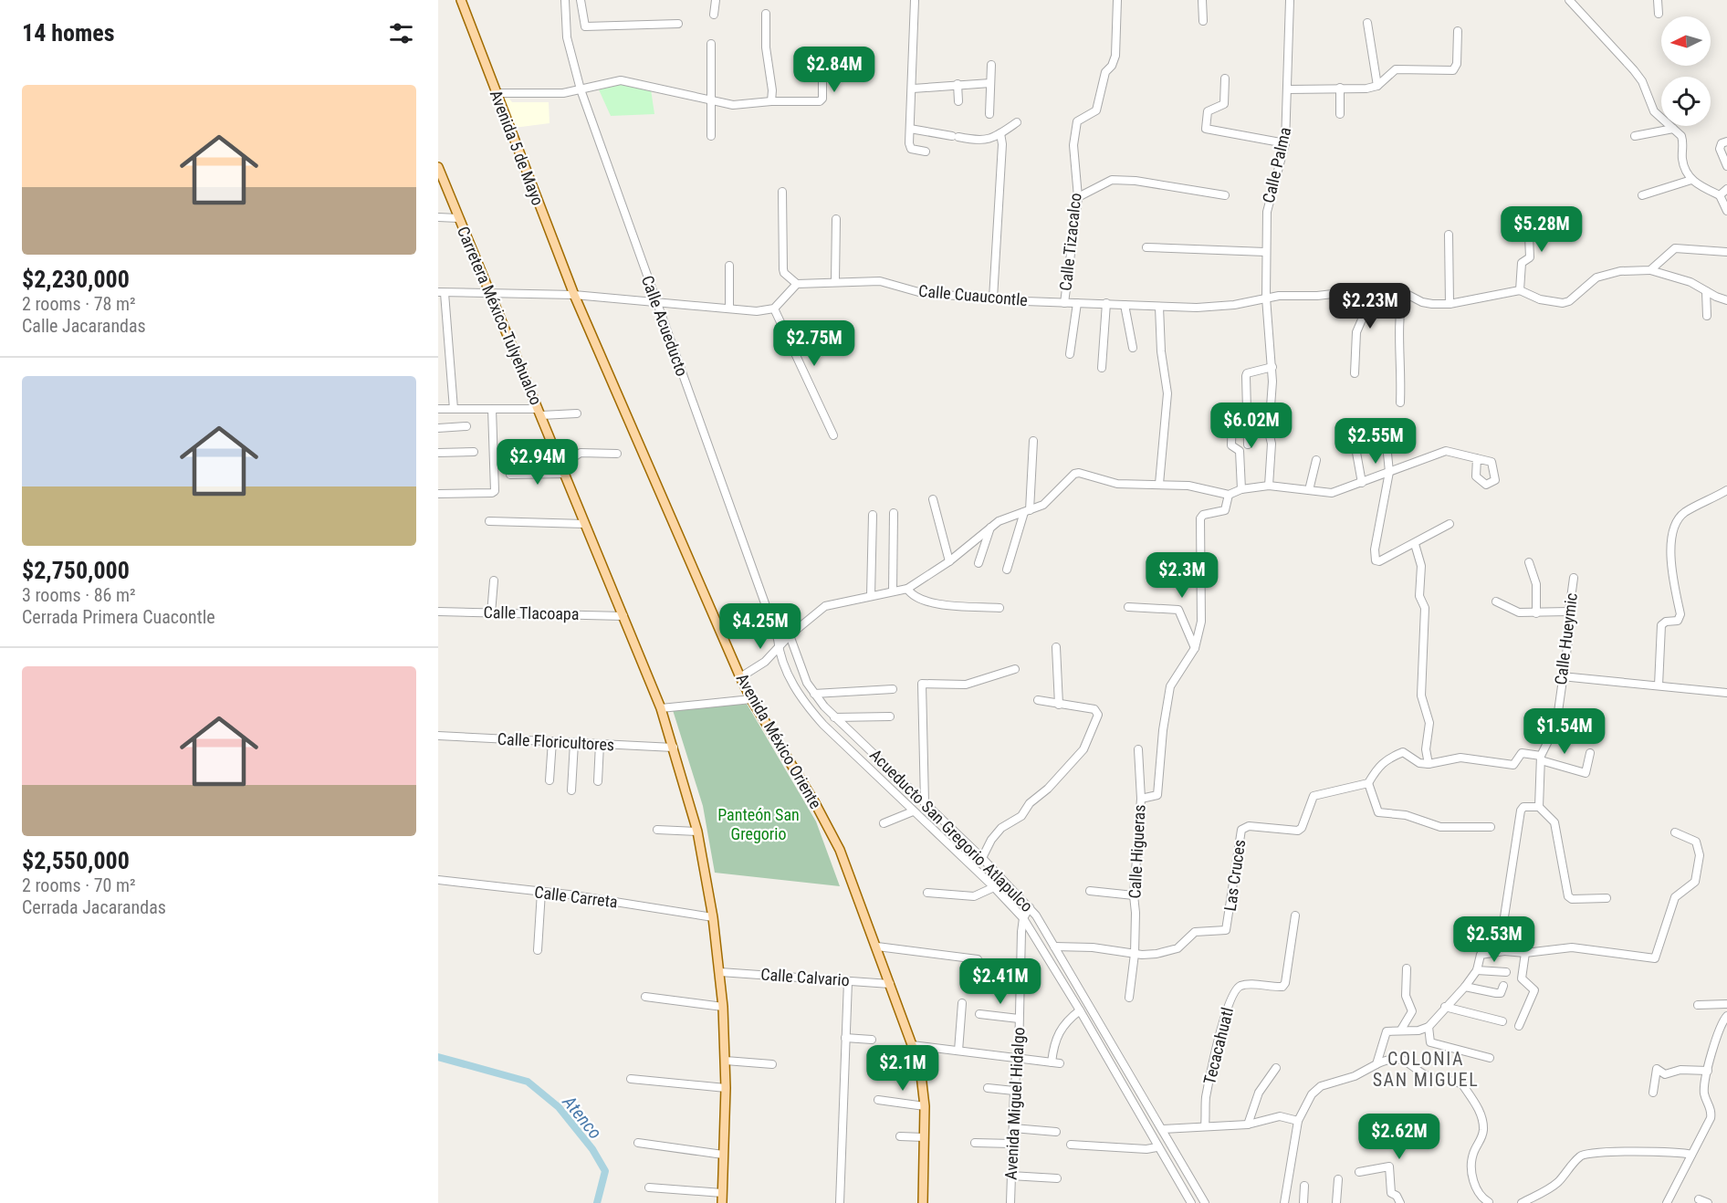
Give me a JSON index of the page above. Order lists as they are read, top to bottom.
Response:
{
  "streets": {
    "main road": ["Avenida 5 de Mayo", "Carretera México-Tulyehualco", "Avenida México Oriente"],
    "street": [
      "Calle Palma",
      "Calle Tizacalco",
      "Calle Cuaucontle",
      "Calle Acueducto",
      "Calle Tlacoapa",
      "Calle Hueymic",
      "Calle Floricultores",
      "Acueducto San Gregorio Atlapulco",
      "Calle Higueras",
      "Las Cruces",
      "Calle Carreta",
      "Calle Calvario",
      "Tecacahuatl",
      "Avenida Miguel Hidalgo"
    ]
  },
  "crossings": [
    ["Avenida 5 de Mayo", "Avenida México Oriente"],
    ["Calle Palma", "Calle Cuaucontle"],
    ["Calle Tizacalco", "Calle Cuaucontle"],
    ["Carretera México-Tulyehualco", "Calle Tlacoapa"],
    ["Carretera México-Tulyehualco", "Calle Floricultores"],
    ["Carretera México-Tulyehualco", "Calle Carreta"],
    ["Carretera México-Tulyehualco", "Calle Calvario"],
    ["Calle Acueducto", "Acueducto San Gregorio Atlapulco"],
    ["Avenida México Oriente", "Calle Calvario"],
    ["Acueducto San Gregorio Atlapulco", "Las Cruces"],
    ["Acueducto San Gregorio Atlapulco", "Avenida Miguel Hidalgo"],
    ["Calle Higueras", "Las Cruces"]
  ],
  "districts": ["COLONIA SAN MIGUEL"],
  "water": ["Atenco"],
  "parks": ["Panteón San Gregorio"],
  "north": "left",
  "page": {
    "heading": "14 homes",
    "price": [
      "$2.84M",
      "$5.28M",
      "$2.23M",
      "$2.75M",
      "$6.02M",
      "$2.55M",
      "$2.94M",
      "$2.3M",
      "$4.25M",
      "$1.54M",
      "$2.53M",
      "$2.41M",
      "$2.1M",
      "$2.62M"
    ],
    "list": [
      {
        "name": "$2,230,000",
        "note": "2 rooms · 78 m² · Calle Jacarandas"
      },
      {
        "name": "$2,750,000",
        "note": "3 rooms · 86 m² · Cerrada Primera Cuacontle"
      },
      {
        "name": "$2,550,000",
        "note": "2 rooms · 70 m² · Cerrada Jacarandas"
      }
    ]
  }
}
